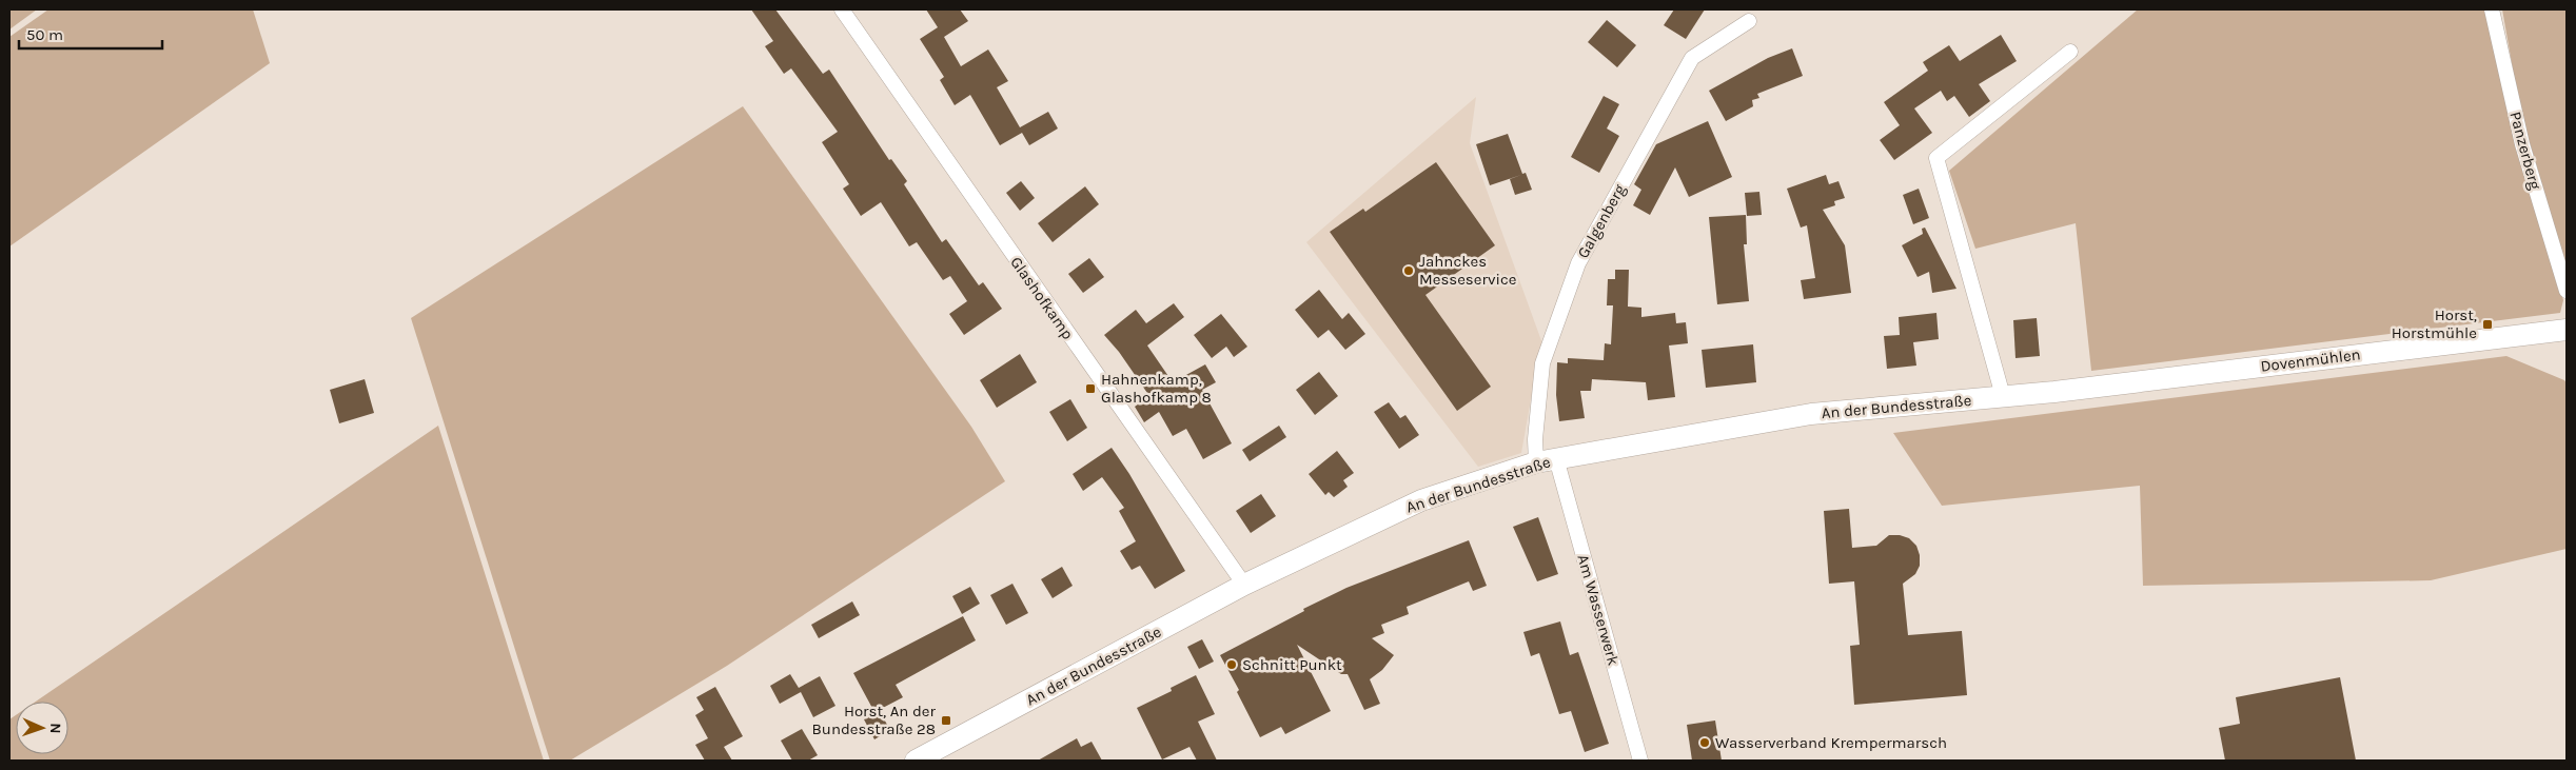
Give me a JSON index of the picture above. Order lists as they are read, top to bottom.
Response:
{
  "streets": {
    "main road": ["Dovenmühlen", "An der Bundesstraße"],
    "street": [
      "Panzerberg",
      "Galgenberg",
      "Glashofkamp",
      "Am Wasserwerk"
    ]
  },
  "crossings": [
    ["Galgenberg", "An der Bundesstraße"],
    ["Galgenberg", "Am Wasserwerk"],
    ["Glashofkamp", "An der Bundesstraße"],
    ["Dovenmühlen", "An der Bundesstraße"],
    ["An der Bundesstraße", "Am Wasserwerk"]
  ],
  "places": {
    "other": ["Jahnckes Messeservice", "Schnitt Punkt", "Wasserverband Krempermarsch"],
    "transit": ["Horst, Horstmühle", "Hahnenkamp, Glashofkamp 8", "Horst, An der Bundesstraße 28"]
  },
  "scale_bar": "50 m",
  "north": "right"
}
